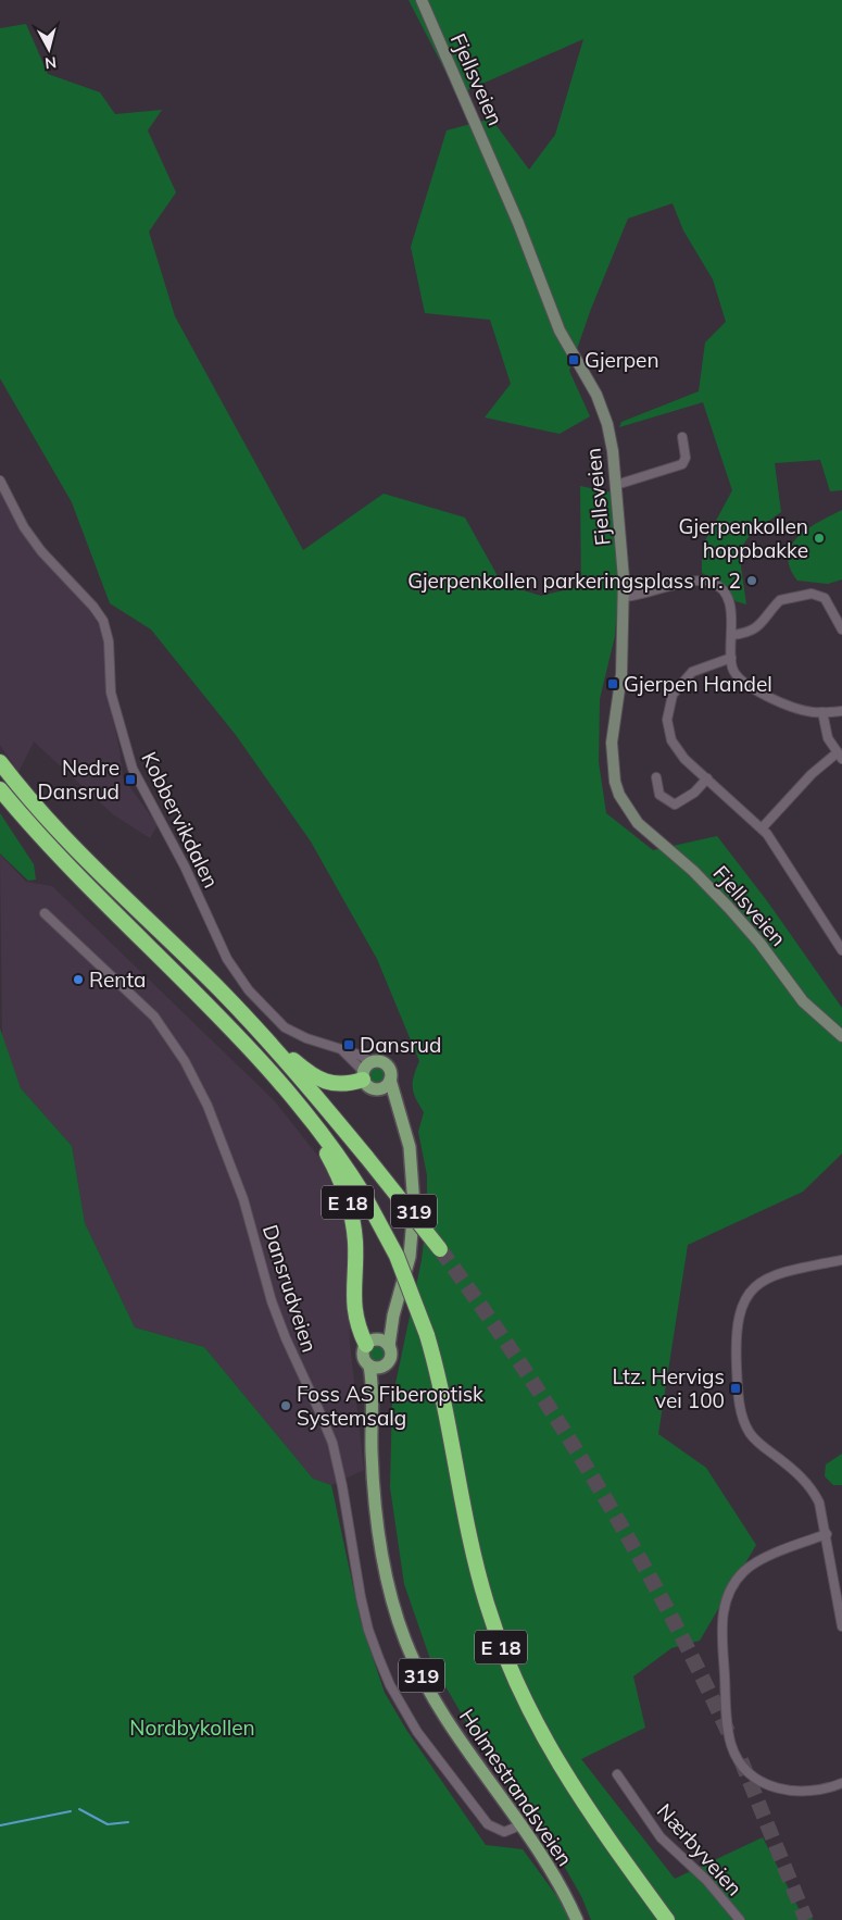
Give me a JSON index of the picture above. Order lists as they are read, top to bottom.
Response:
{
  "streets": {
    "highway": ["E 18"],
    "main road": ["Fjellsveien", "319", "Holmestrandsveien"],
    "street": ["Kobbervikdalen", "Dansrudveien", "Nærbyveien"]
  },
  "crossings": [
    ["Kobbervikdalen", "E 18"],
    ["Kobbervikdalen", "319"],
    ["E 18", "319"],
    ["319", "Holmestrandsveien"],
    ["Dansrudveien", "Holmestrandsveien"]
  ],
  "parks": ["Nordbykollen"],
  "places": {
    "transit": [
      "Gjerpen",
      "Gjerpen Handel",
      "Nedre Dansrud",
      "Dansrud",
      "Ltz. Hervigs vei 100"
    ],
    "other": [
      "Gjerpenkollen hoppbakke",
      "Gjerpenkollen parkeringsplass nr. 2",
      "Renta",
      "Foss AS Fiberoptisk Systemsalg"
    ]
  },
  "north": "bottom"
}
